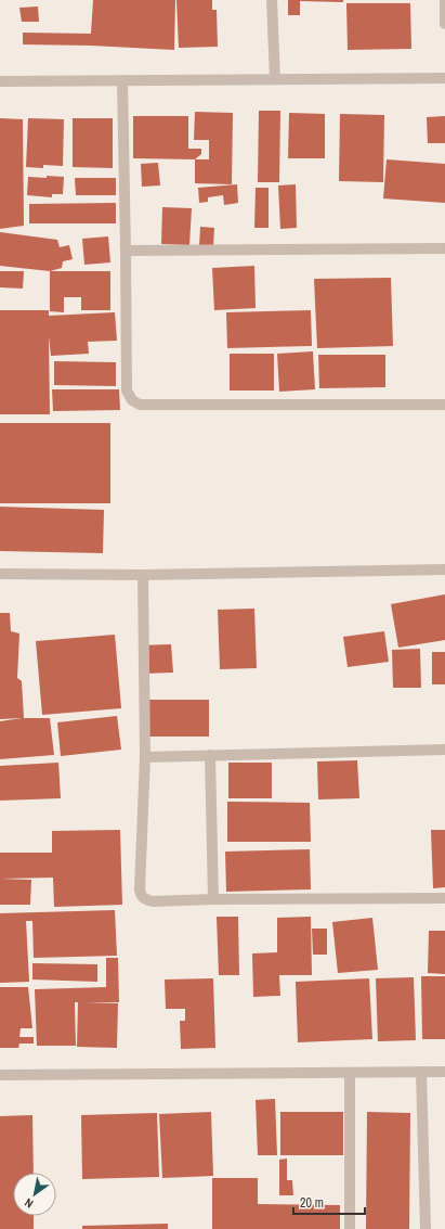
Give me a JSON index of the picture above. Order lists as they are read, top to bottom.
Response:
{
  "scale_bar": "20 m",
  "north": "bottom left"
}
